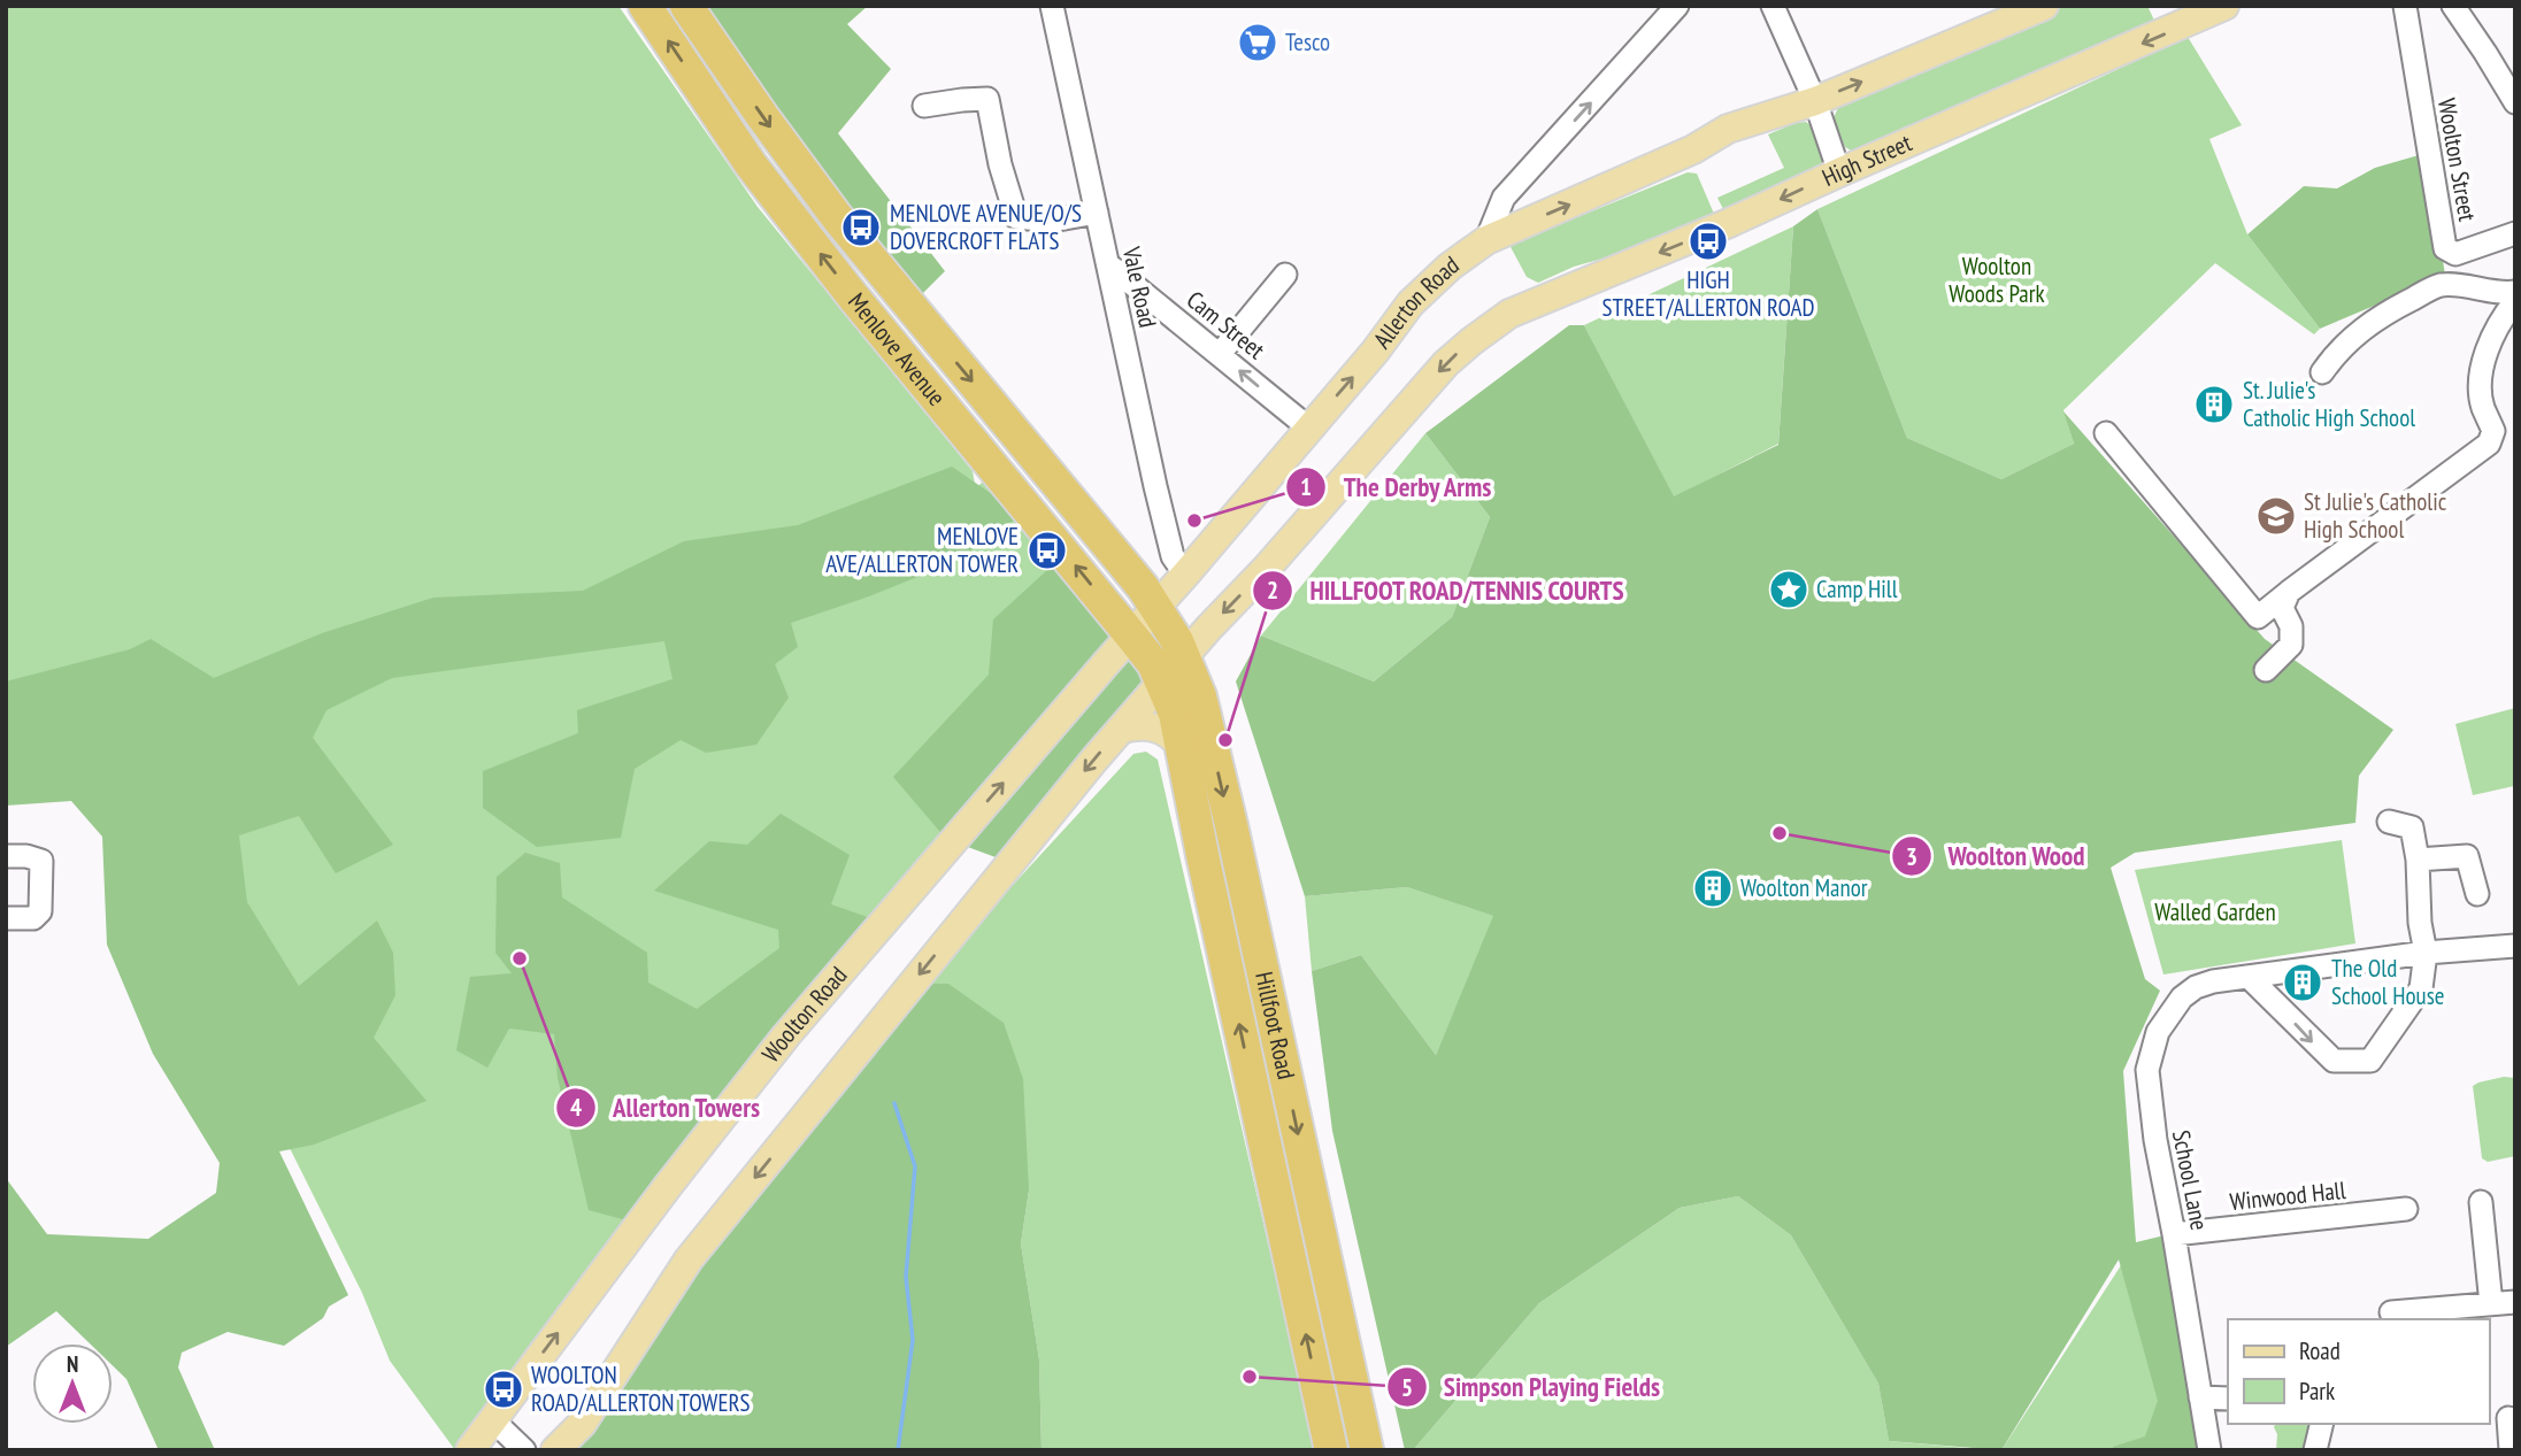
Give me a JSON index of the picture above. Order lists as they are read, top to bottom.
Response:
{
  "streets": {
    "highway": ["Menlove Avenue", "Hillfoot Road"],
    "main road": ["High Street", "Allerton Road", "Woolton Road"],
    "street": [
      "Woolton Street",
      "Vale Road",
      "Cam Street",
      "School Lane",
      "Winwood Hall"
    ]
  },
  "crossings": [
    ["High Street", "Hillfoot Road"],
    ["Vale Road", "Allerton Road"],
    ["Vale Road", "Cam Street"],
    ["Allerton Road", "Cam Street"],
    ["Allerton Road", "Menlove Avenue"],
    ["Allerton Road", "Woolton Road"],
    ["Allerton Road", "Hillfoot Road"],
    ["Menlove Avenue", "Woolton Road"],
    ["Menlove Avenue", "Hillfoot Road"],
    ["Woolton Road", "Hillfoot Road"],
    ["School Lane", "Winwood Hall"]
  ],
  "one_way": ["Allerton Road", "Cam Street"],
  "parks": ["Woolton Woods Park", "Walled Garden"],
  "places": {
    "supermarket": ["Tesco"],
    "bus stop": [
      "MENLOVE AVENUE/O/S DOVERCROFT FLATS",
      "HIGH STREET/ALLERTON ROAD",
      "MENLOVE AVE/ALLERTON TOWER",
      "WOOLTON ROAD/ALLERTON TOWERS"
    ],
    "building": ["St. Julie's Catholic High School", "Woolton Manor", "The Old School House"],
    "school or university": ["St Julie's Catholic High School"],
    "other": [
      "The Derby Arms",
      "HILLFOOT ROAD/TENNIS COURTS",
      "Woolton Wood",
      "Allerton Towers",
      "Simpson Playing Fields"
    ],
    "place": ["Camp Hill"]
  },
  "legend": ["Road", "Park"],
  "north": "top"
}
